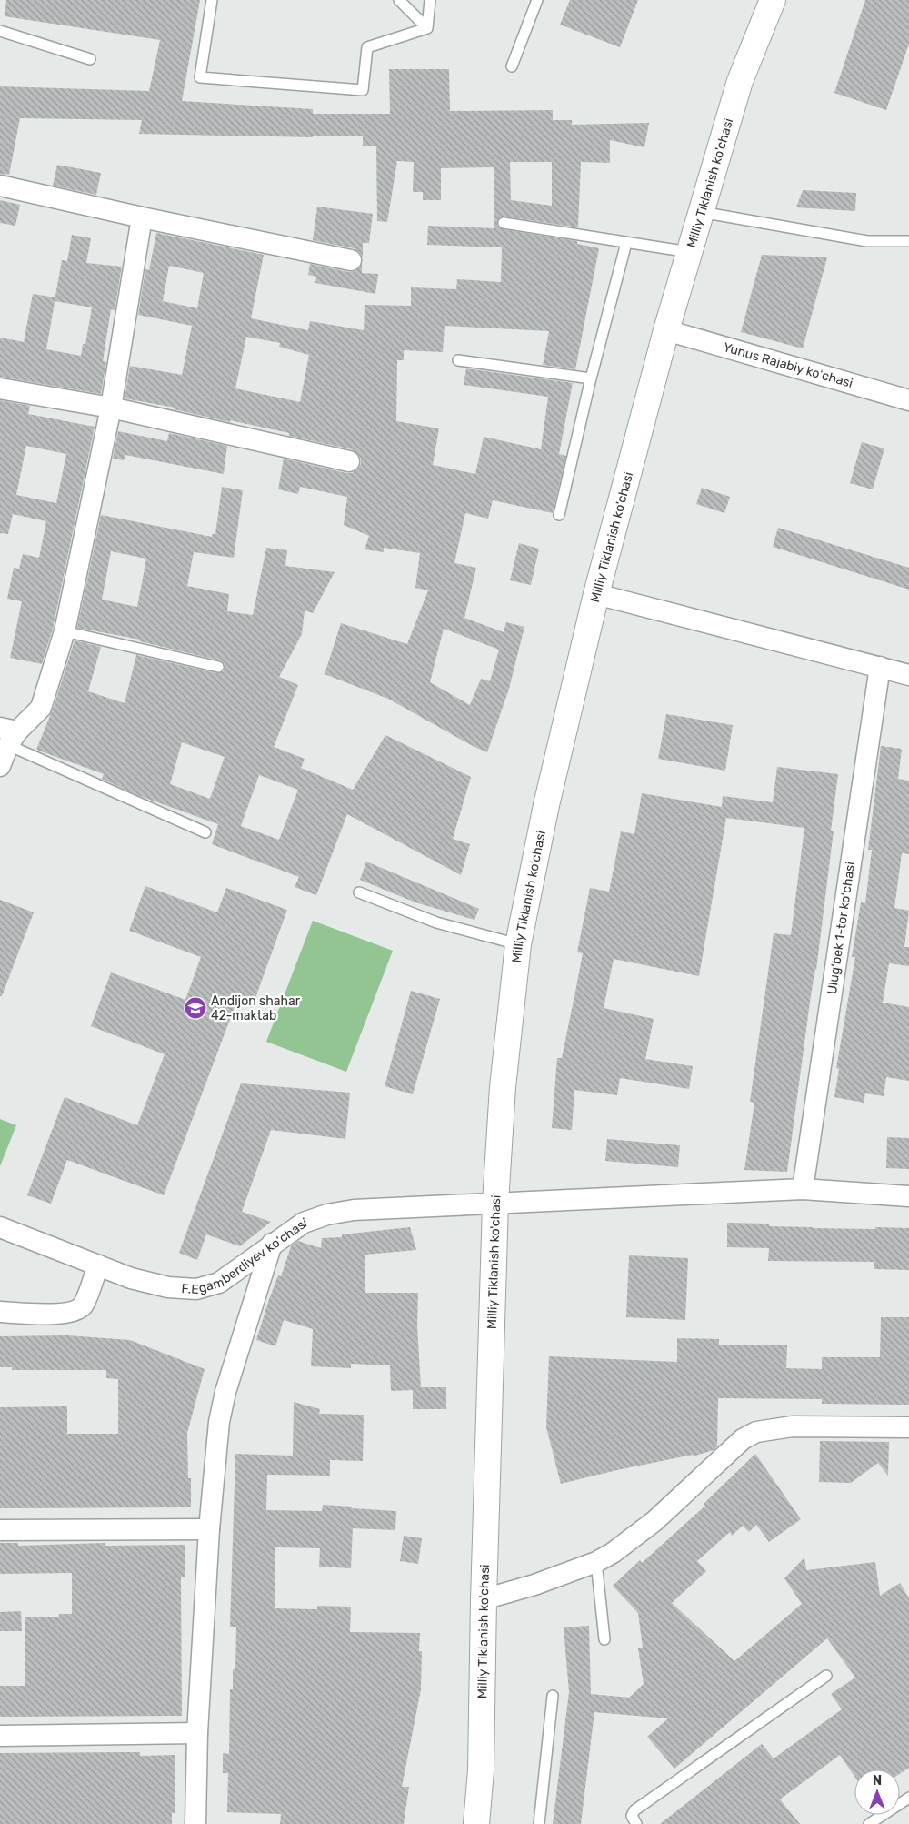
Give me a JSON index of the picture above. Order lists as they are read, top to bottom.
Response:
{
  "streets": {
    "main road": ["Milliy Tiklanish ko'chasi"],
    "street": ["Yunus Rajabiy koʻchasi", "Ulug‘bek 1-tor koʻchasi", "F.Egamberdiyev kо‘chasi"]
  },
  "crossings": [
    ["Milliy Tiklanish ko'chasi", "Yunus Rajabiy koʻchasi"],
    ["Milliy Tiklanish ko'chasi", "F.Egamberdiyev kо‘chasi"],
    ["Ulug‘bek 1-tor koʻchasi", "F.Egamberdiyev kо‘chasi"]
  ],
  "places": {
    "school or university": ["Andijon shahar 42-maktab"]
  },
  "north": "top"
}
